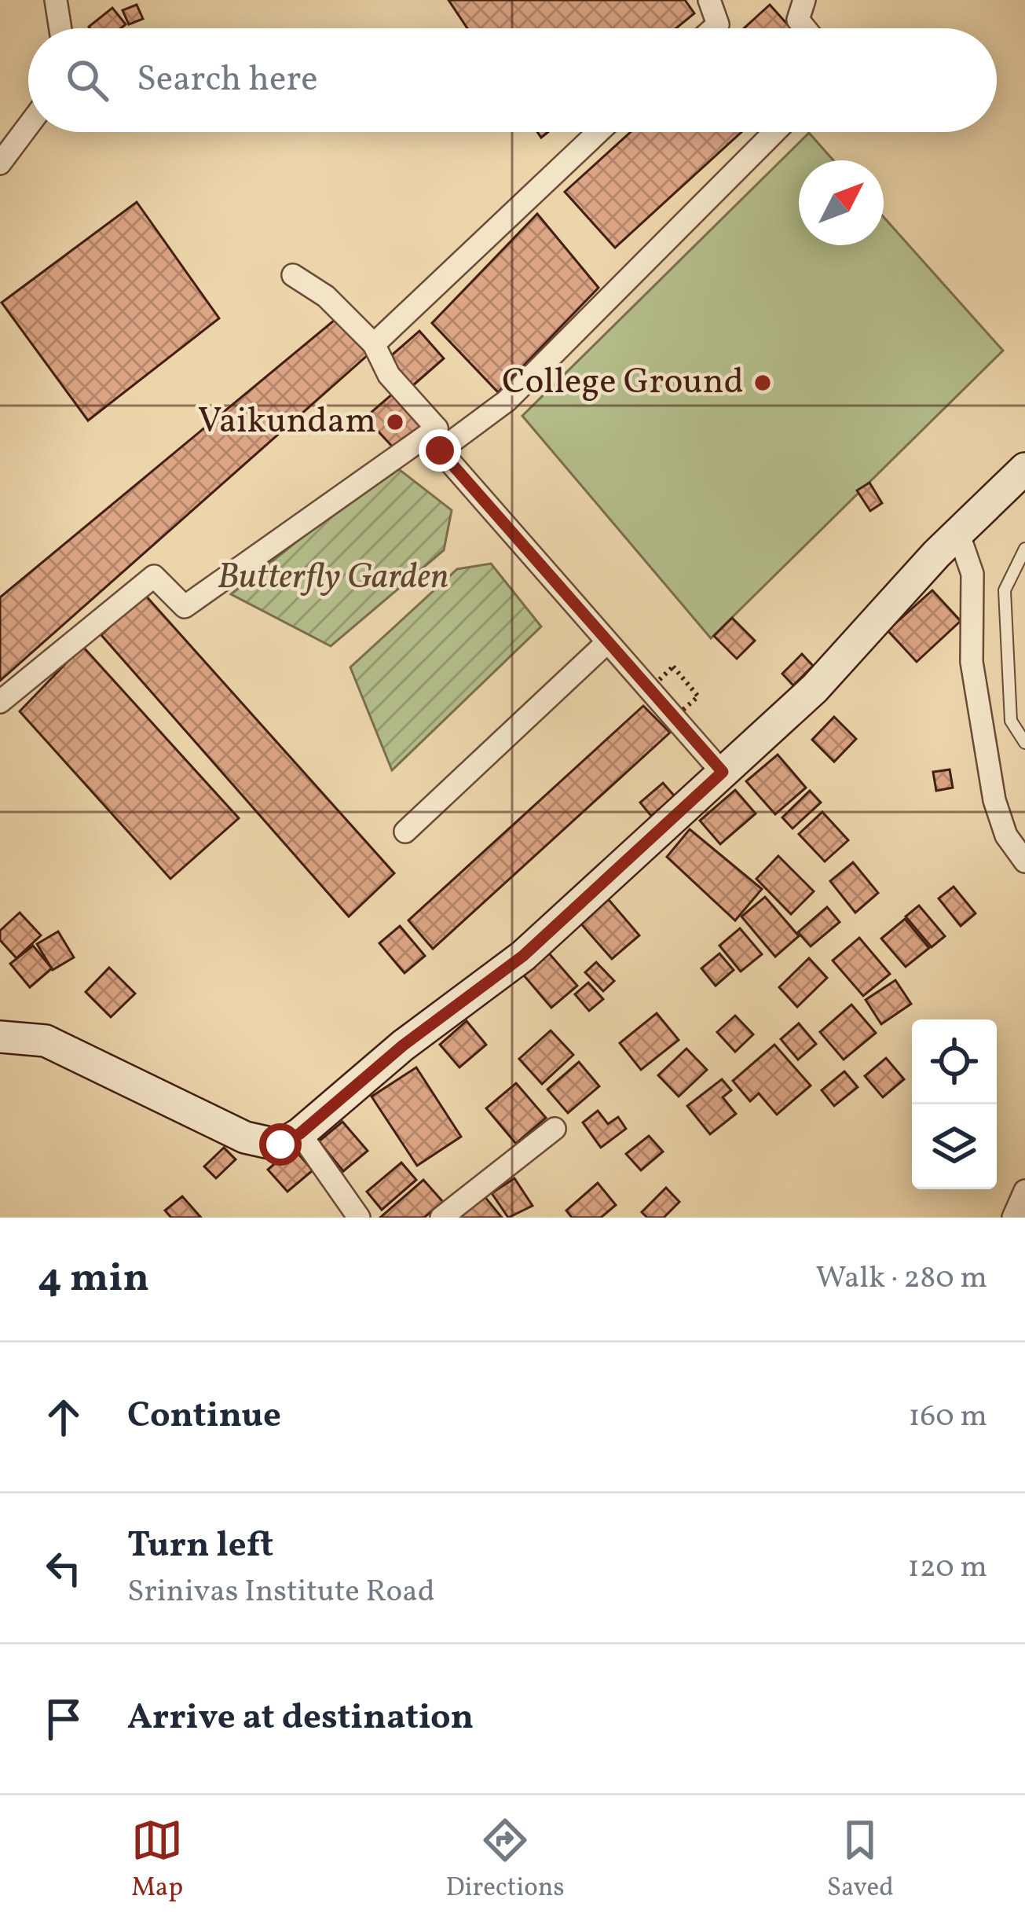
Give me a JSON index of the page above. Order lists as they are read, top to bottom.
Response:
{
  "parks": ["Butterfly Garden"],
  "places": ["College Ground", "Vaikundam"],
  "north": "top right",
  "page": {
    "search": "Search here",
    "heading": ["4 min", "Walk · 280 m"],
    "list": [
      ["Continue", "160 m"],
      ["Turn left", "Srinivas Institute Road", "120 m"],
      "Arrive at destination"
    ],
    "nav": ["Map", "Directions", "Saved"]
  }
}
